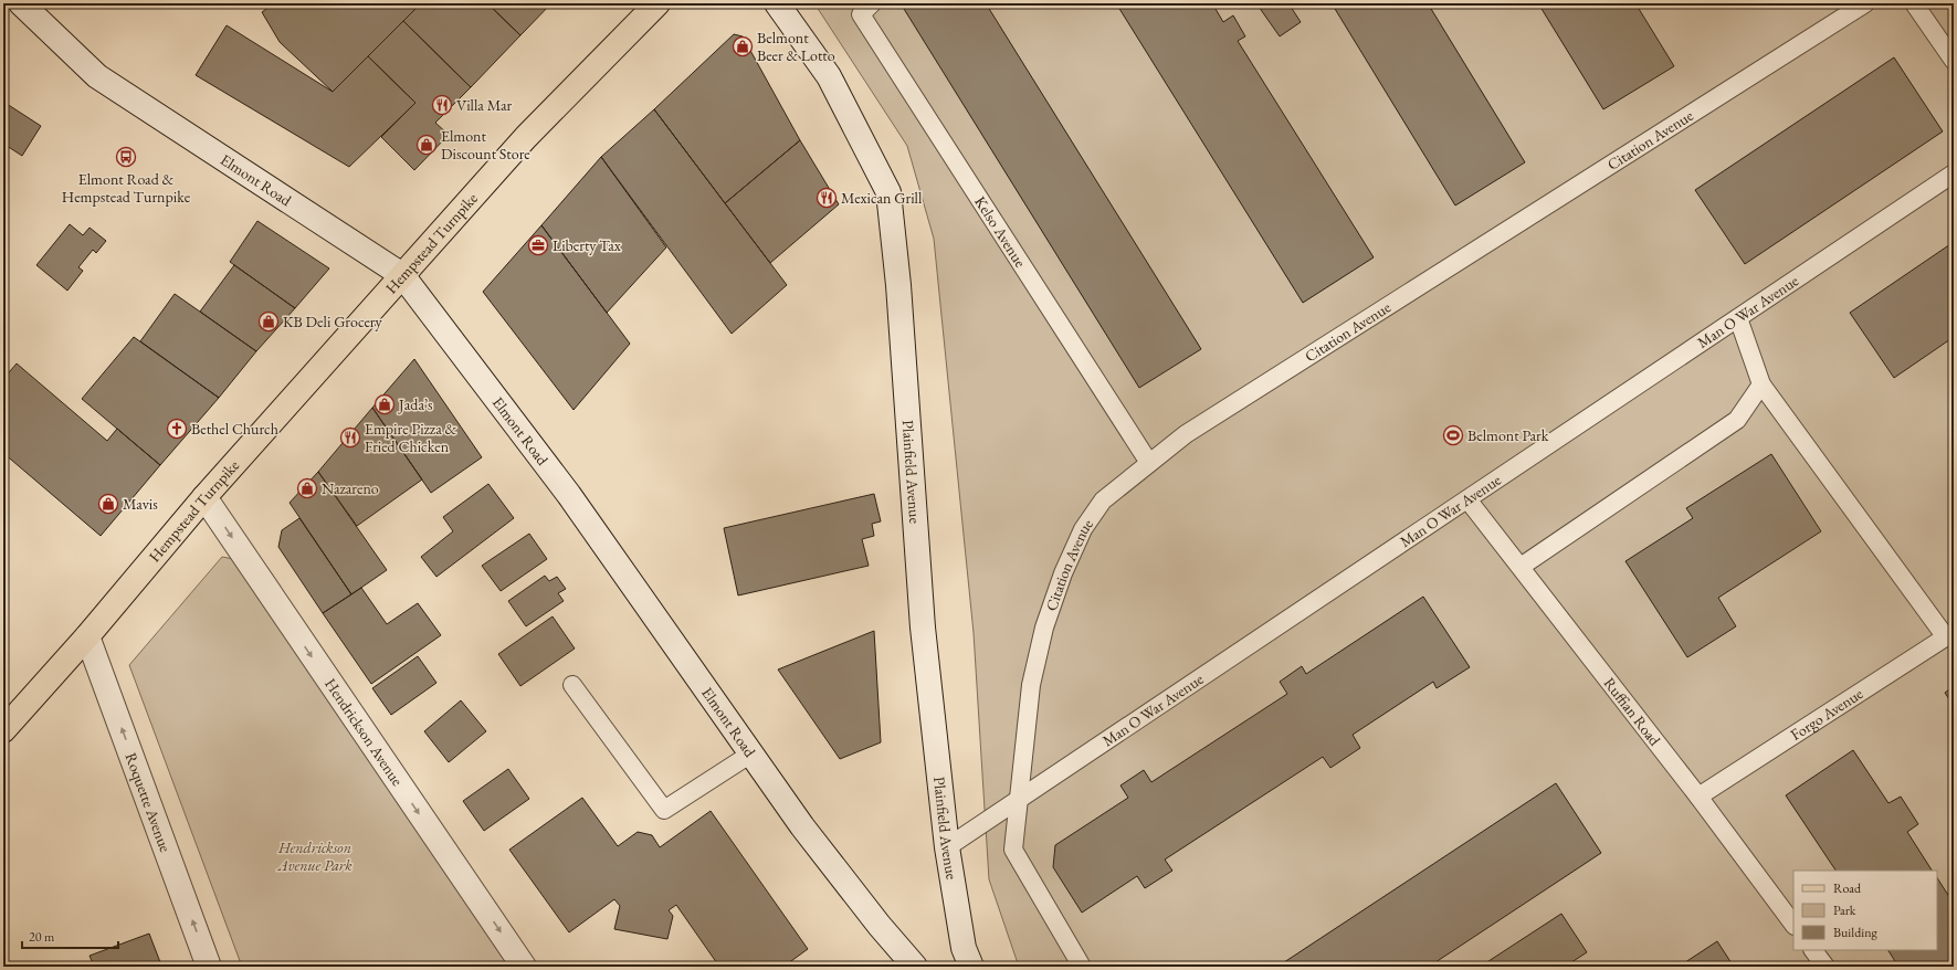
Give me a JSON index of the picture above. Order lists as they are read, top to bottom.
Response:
{
  "streets": {
    "main road": [
      "Elmont Road",
      "Hempstead Turnpike",
      "Plainfield Avenue",
      "Hendrickson Avenue",
      "Roquette Avenue"
    ],
    "lane": [
      "Citation Avenue",
      "Kelso Avenue",
      "Man O War Avenue",
      "Ruffian Road",
      "Forgo Avenue"
    ]
  },
  "crossings": [
    ["Citation Avenue", "Kelso Avenue"],
    ["Citation Avenue", "Man O War Avenue"],
    ["Elmont Road", "Hempstead Turnpike"],
    ["Hempstead Turnpike", "Hendrickson Avenue"],
    ["Hempstead Turnpike", "Roquette Avenue"],
    ["Man O War Avenue", "Plainfield Avenue"],
    ["Man O War Avenue", "Ruffian Road"],
    ["Ruffian Road", "Forgo Avenue"]
  ],
  "one_way": ["Hendrickson Avenue", "Roquette Avenue"],
  "parks": ["Hendrickson Avenue Park"],
  "places": {
    "shop": [
      "Belmont Beer & Lotto",
      "Elmont Discount Store",
      "KB Deli Grocery",
      "Jada’s",
      "Nazareno",
      "Mavis"
    ],
    "restaurant": ["Villa Mar", "Mexican Grill", "Empire Pizza & Fried Chicken"],
    "bus stop": ["Elmont Road & Hempstead Turnpike"],
    "office": ["Liberty Tax"],
    "church": ["Bethel Church"],
    "sports": ["Belmont Park"]
  },
  "legend": ["Road", "Park", "Building"],
  "scale_bar": "20 m"
}
